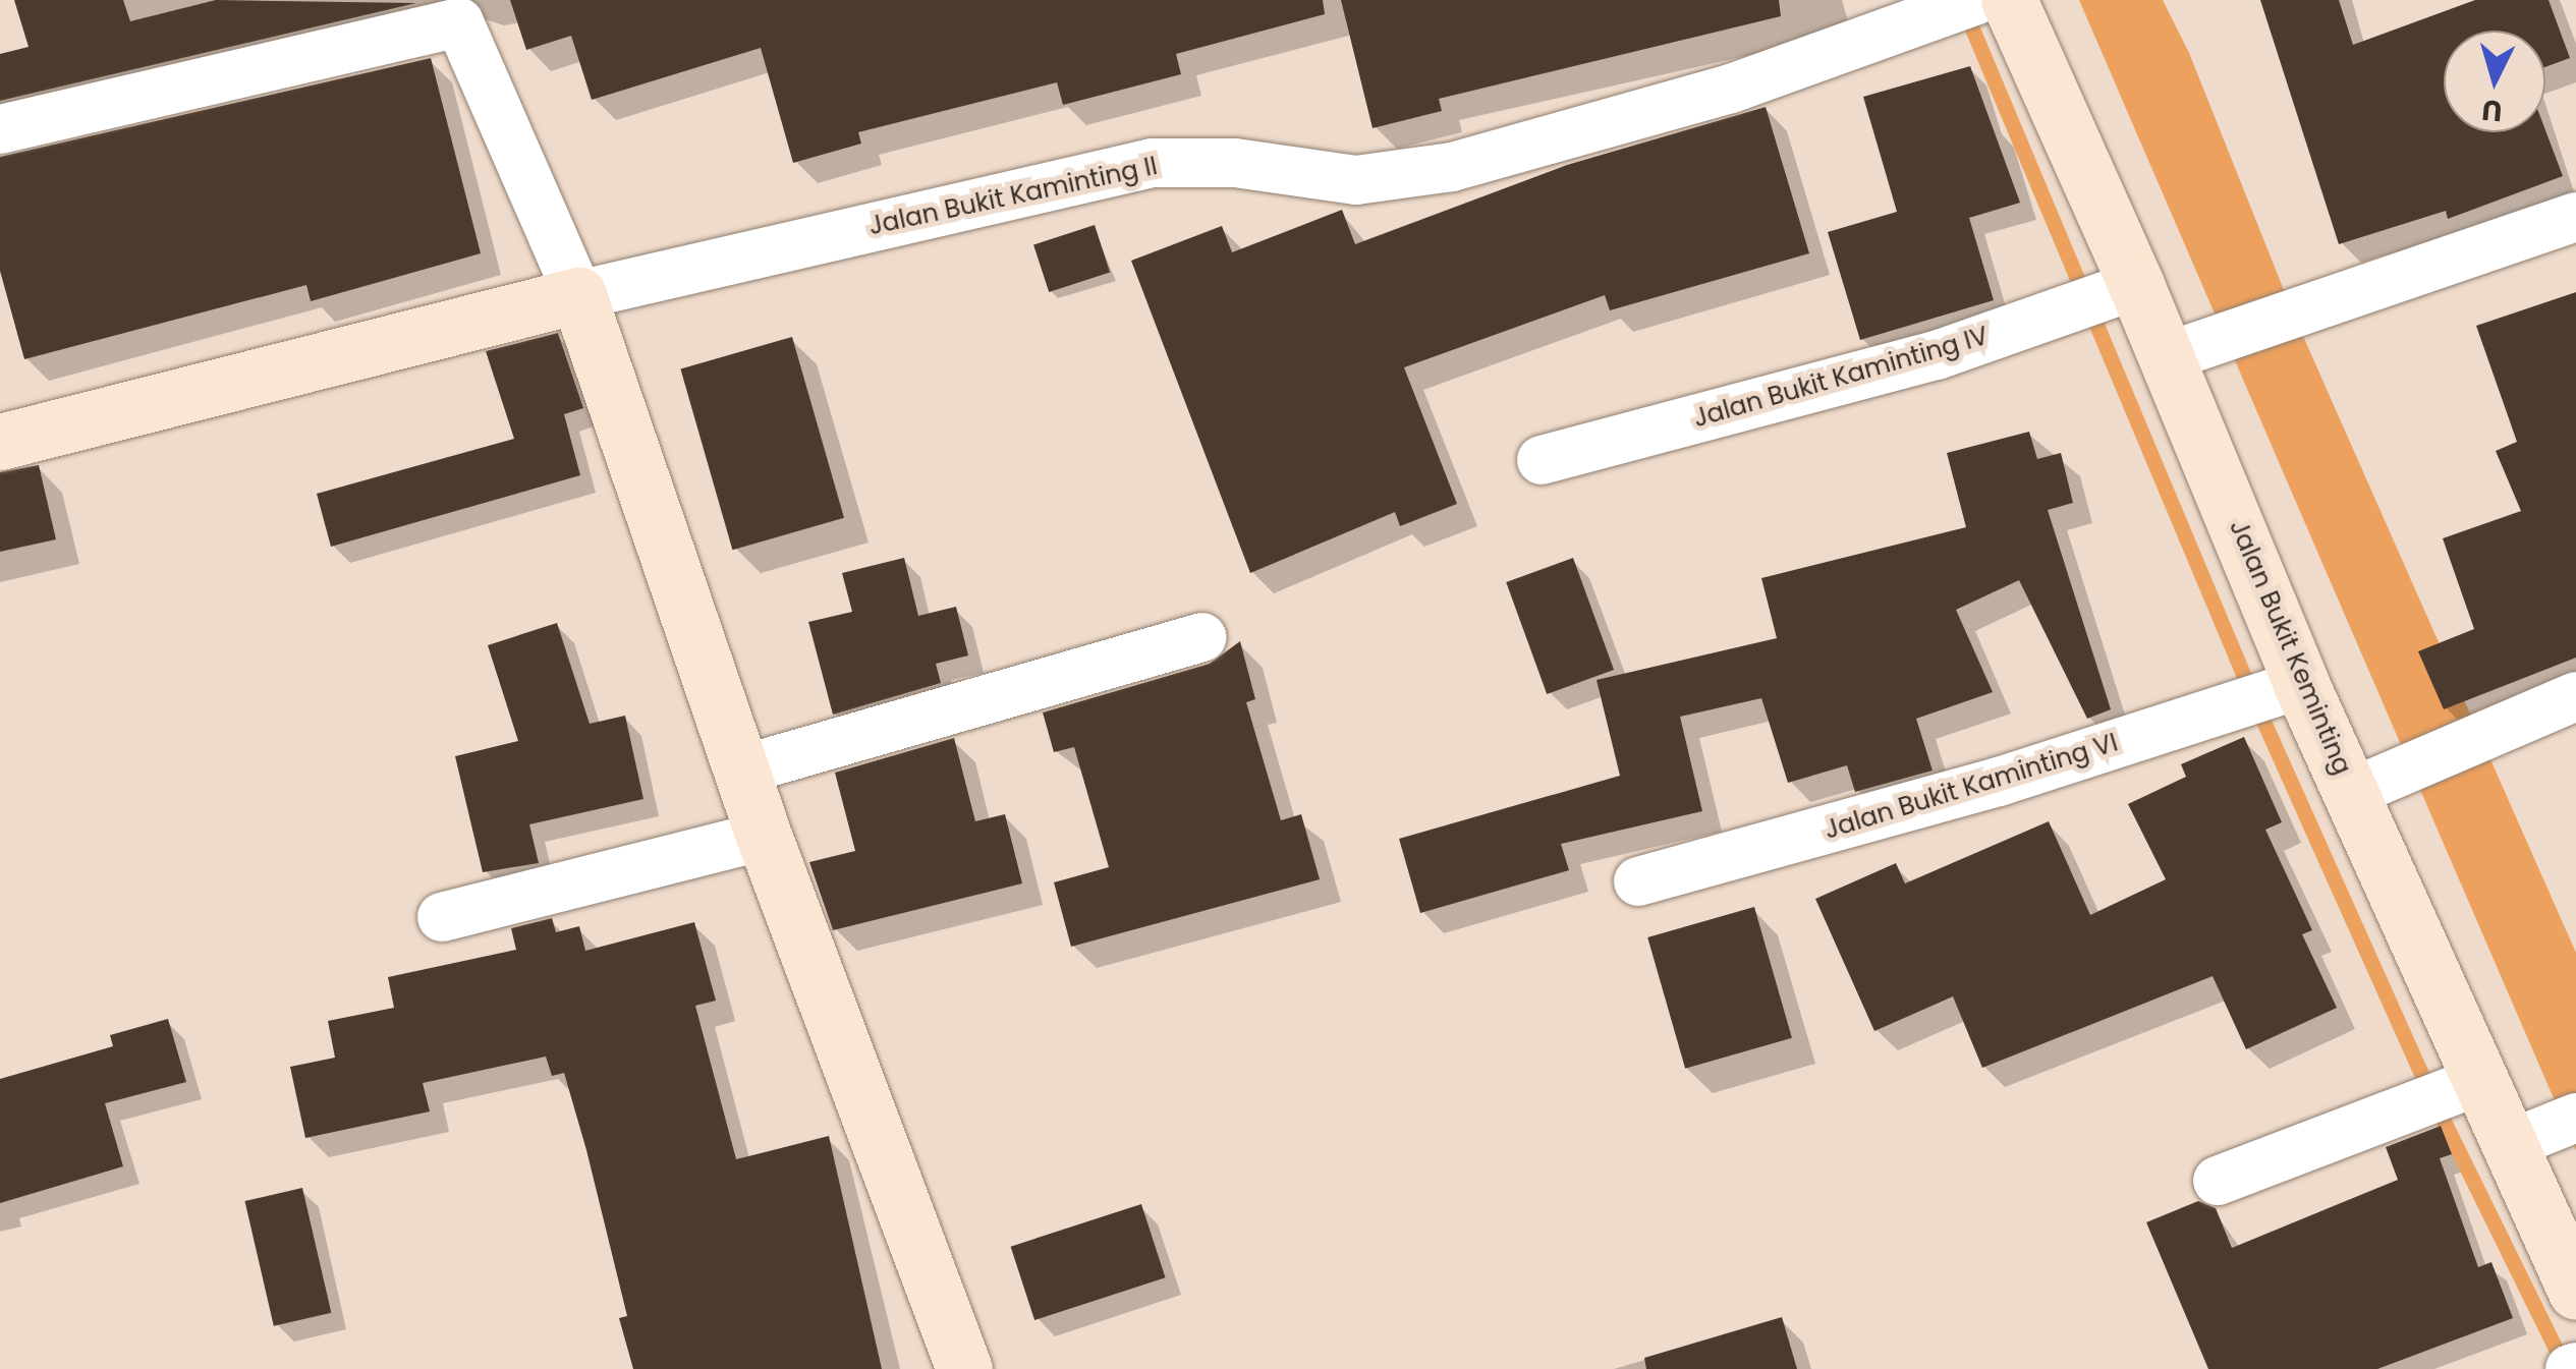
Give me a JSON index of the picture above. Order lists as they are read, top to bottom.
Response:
{
  "streets": {
    "street": [
      "Jalan Bukit Kaminting II",
      "Jalan Bukit Kaminting IV",
      "Jalan Bukit Keminting",
      "Jalan Bukit Kaminting VI"
    ]
  },
  "crossings": [
    ["Jalan Bukit Kaminting IV", "Jalan Bukit Keminting"],
    ["Jalan Bukit Keminting", "Jalan Bukit Kaminting VI"]
  ],
  "north": "bottom"
}
